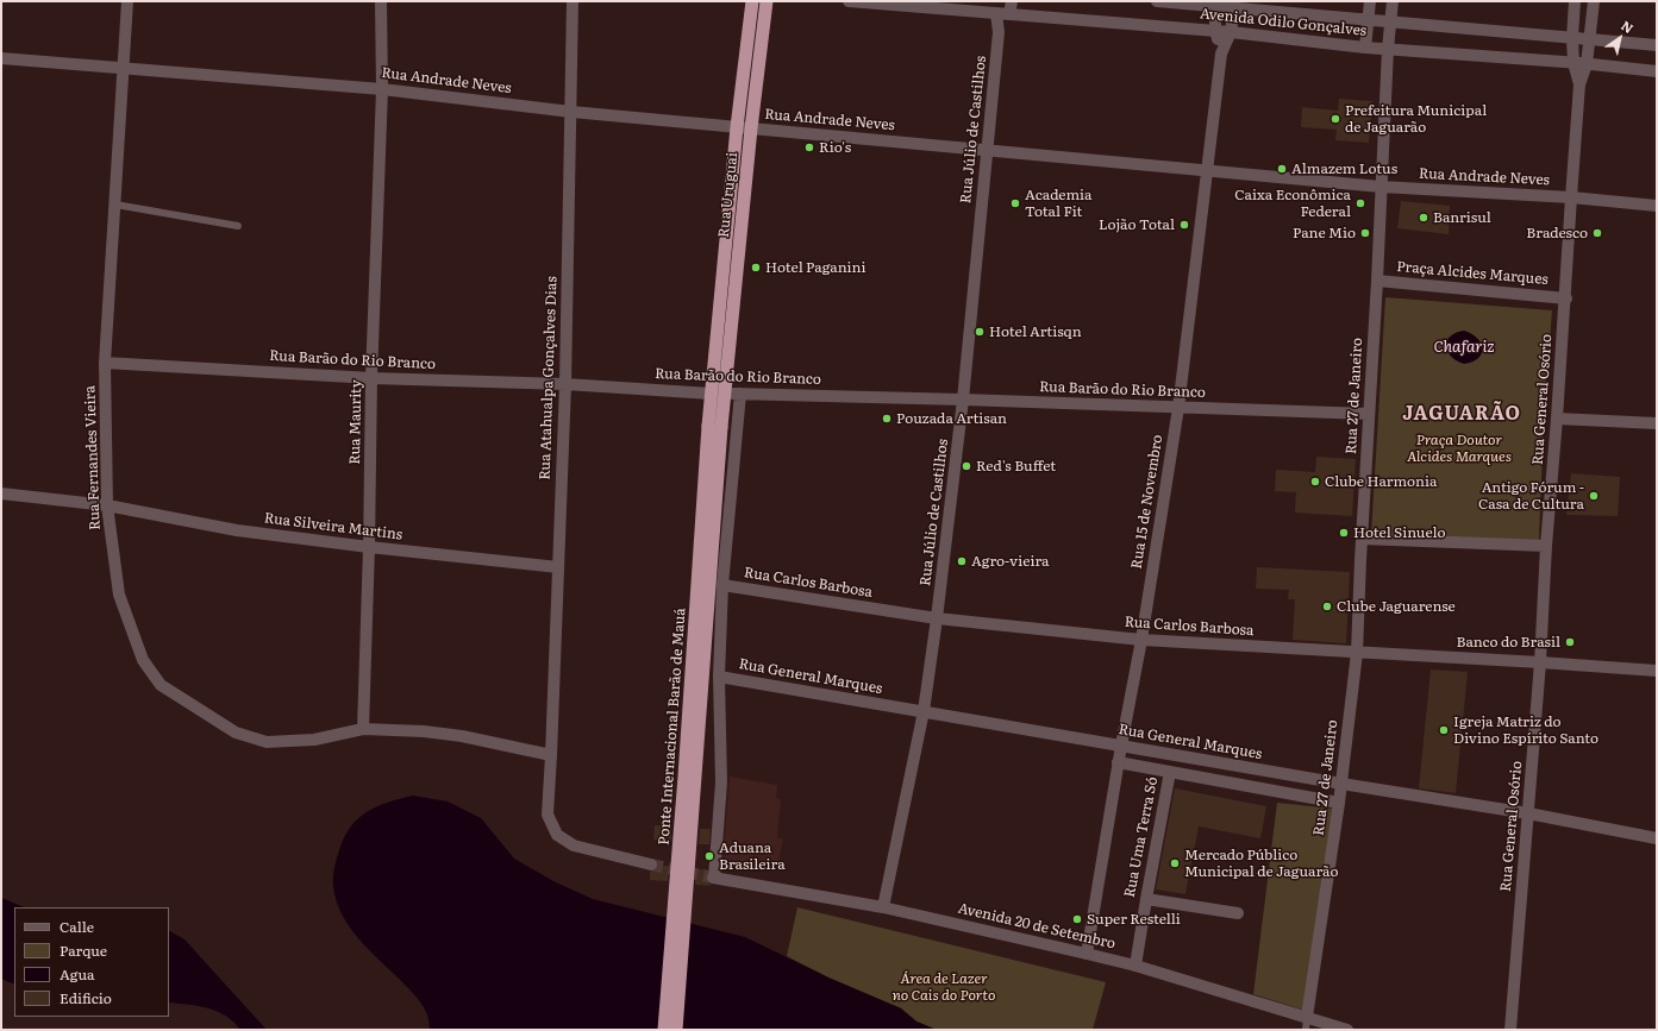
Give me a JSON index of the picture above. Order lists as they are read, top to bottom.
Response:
{
  "streets": {
    "highway": ["Rua Uruguai", "Ponte Internacional Barão de Mauá"],
    "street": [
      "Avenida Odilo Gonçalves",
      "Rua Andrade Neves",
      "Rua Júlio de Castilhos",
      "Praça Alcides Marques",
      "Rua Barão do Rio Branco",
      "Rua Atahualpa Gonçalves Dias",
      "Rua 27 de Janeiro",
      "Rua General Osório",
      "Rua Maurity",
      "Rua Fernandes Vieira",
      "Rua 15 de Novembro",
      "Rua Silveira Martins",
      "Rua Carlos Barbosa",
      "Rua General Marques",
      "Rua Uma Terra Só",
      "Avenida 20 de Setembro"
    ]
  },
  "crossings": [
    ["Avenida Odilo Gonçalves", "Rua Júlio de Castilhos"],
    ["Avenida Odilo Gonçalves", "Rua 27 de Janeiro"],
    ["Avenida Odilo Gonçalves", "Rua General Osório"],
    ["Avenida Odilo Gonçalves", "Rua 15 de Novembro"],
    ["Rua Andrade Neves", "Rua Júlio de Castilhos"],
    ["Rua Andrade Neves", "Rua Uruguai"],
    ["Rua Andrade Neves", "Rua Atahualpa Gonçalves Dias"],
    ["Rua Andrade Neves", "Rua 27 de Janeiro"],
    ["Rua Andrade Neves", "Rua General Osório"],
    ["Rua Andrade Neves", "Rua Maurity"],
    ["Rua Andrade Neves", "Rua Fernandes Vieira"],
    ["Rua Andrade Neves", "Rua 15 de Novembro"],
    ["Rua Júlio de Castilhos", "Rua Barão do Rio Branco"],
    ["Rua Júlio de Castilhos", "Rua Carlos Barbosa"],
    ["Rua Júlio de Castilhos", "Rua General Marques"],
    ["Rua Júlio de Castilhos", "Avenida 20 de Setembro"],
    ["Rua Uruguai", "Rua Barão do Rio Branco"],
    ["Rua Uruguai", "Ponte Internacional Barão de Mauá"],
    ["Praça Alcides Marques", "Rua 27 de Janeiro"],
    ["Praça Alcides Marques", "Rua General Osório"],
    ["Rua Barão do Rio Branco", "Rua Atahualpa Gonçalves Dias"],
    ["Rua Barão do Rio Branco", "Rua 27 de Janeiro"],
    ["Rua Barão do Rio Branco", "Rua Maurity"],
    ["Rua Barão do Rio Branco", "Rua Fernandes Vieira"],
    ["Rua Barão do Rio Branco", "Rua 15 de Novembro"],
    ["Rua Atahualpa Gonçalves Dias", "Rua Fernandes Vieira"],
    ["Rua Atahualpa Gonçalves Dias", "Rua Silveira Martins"],
    ["Rua 27 de Janeiro", "Rua Carlos Barbosa"],
    ["Rua 27 de Janeiro", "Rua General Marques"],
    ["Rua 27 de Janeiro", "Avenida 20 de Setembro"],
    ["Rua General Osório", "Rua Carlos Barbosa"],
    ["Rua General Osório", "Rua General Marques"],
    ["Rua Maurity", "Rua Fernandes Vieira"],
    ["Rua Maurity", "Rua Silveira Martins"],
    ["Rua Fernandes Vieira", "Rua Silveira Martins"],
    ["Rua 15 de Novembro", "Rua Carlos Barbosa"],
    ["Rua 15 de Novembro", "Rua General Marques"],
    ["Rua 15 de Novembro", "Avenida 20 de Setembro"],
    ["Rua General Marques", "Avenida 20 de Setembro"],
    ["Rua Uma Terra Só", "Avenida 20 de Setembro"]
  ],
  "districts": ["JAGUARÃO"],
  "water": ["Chafariz"],
  "parks": ["Praça Doutor Alcides Marques", "Área de Lazer no Cais do Porto"],
  "places": [
    "Prefeitura Municipal de Jaguarão",
    "Rio's",
    "Almazem Lotus",
    "Academia Total Fit",
    "Caixa Econômica Federal",
    "Banrisul",
    "Lojão Total",
    "Pane Mio",
    "Bradesco",
    "Hotel Paganini",
    "Hotel Artisqn",
    "Pouzada Artisan",
    "Red's Buffet",
    "Clube Harmonia",
    "Antigo Fórum - Casa de Cultura",
    "Hotel Sinuelo",
    "Agro-vieira",
    "Clube Jaguarense",
    "Banco do Brasil",
    "Igreja Matriz do Divino Espírito Santo",
    "Aduana Brasileira",
    "Mercado Público Municipal de Jaguarão",
    "Super Restelli"
  ],
  "legend": [
    "Calle",
    "Parque",
    "Agua",
    "Edificio"
  ],
  "north": "top right"
}
